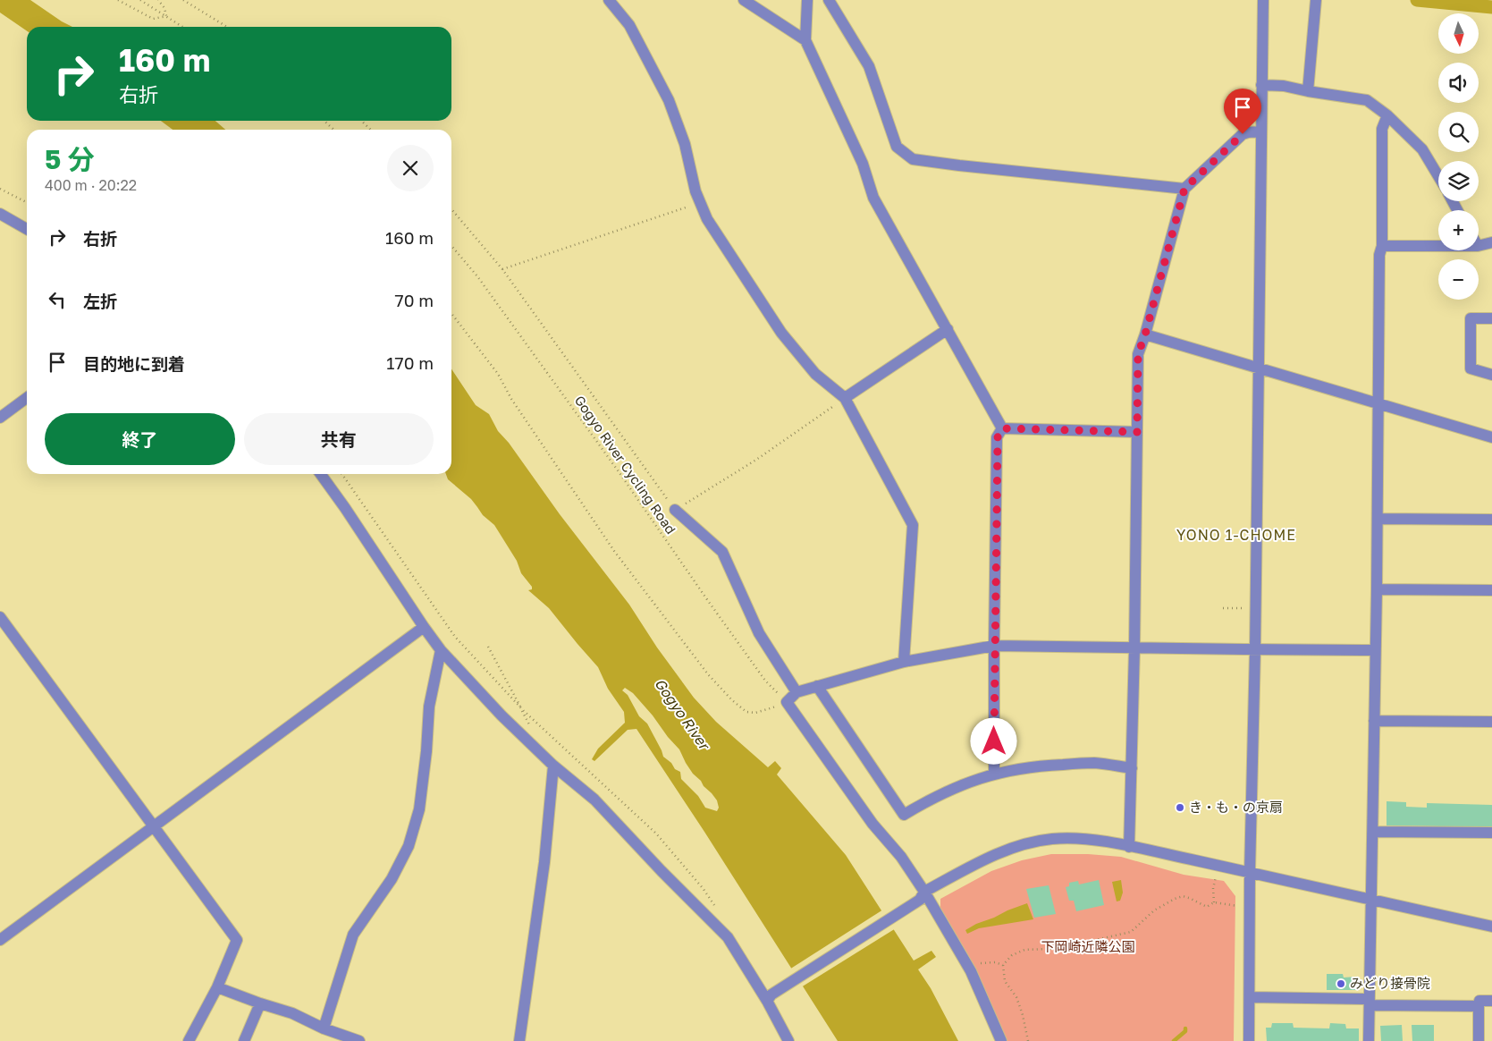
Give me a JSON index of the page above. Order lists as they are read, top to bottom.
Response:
{
  "streets": {
    "path": ["Gogyo River Cycling Road"]
  },
  "districts": ["YONO 1-CHOME"],
  "water": ["Gogyo River"],
  "parks": ["下岡崎近隣公園"],
  "places": ["き・も・の京扇", "みどり接骨院"],
  "north": "bottom",
  "page": {
    "map_buttons": ["+", "−"],
    "turn": ["160 m", "右折"],
    "heading": ["5 分", "400 m · 20:22"],
    "list": [
      {
        "name": "右折",
        "value": "160 m"
      },
      {
        "name": "左折",
        "value": "70 m"
      },
      {
        "name": "目的地に到着",
        "value": "170 m"
      }
    ],
    "buttons": ["終了", "共有"]
  }
}
